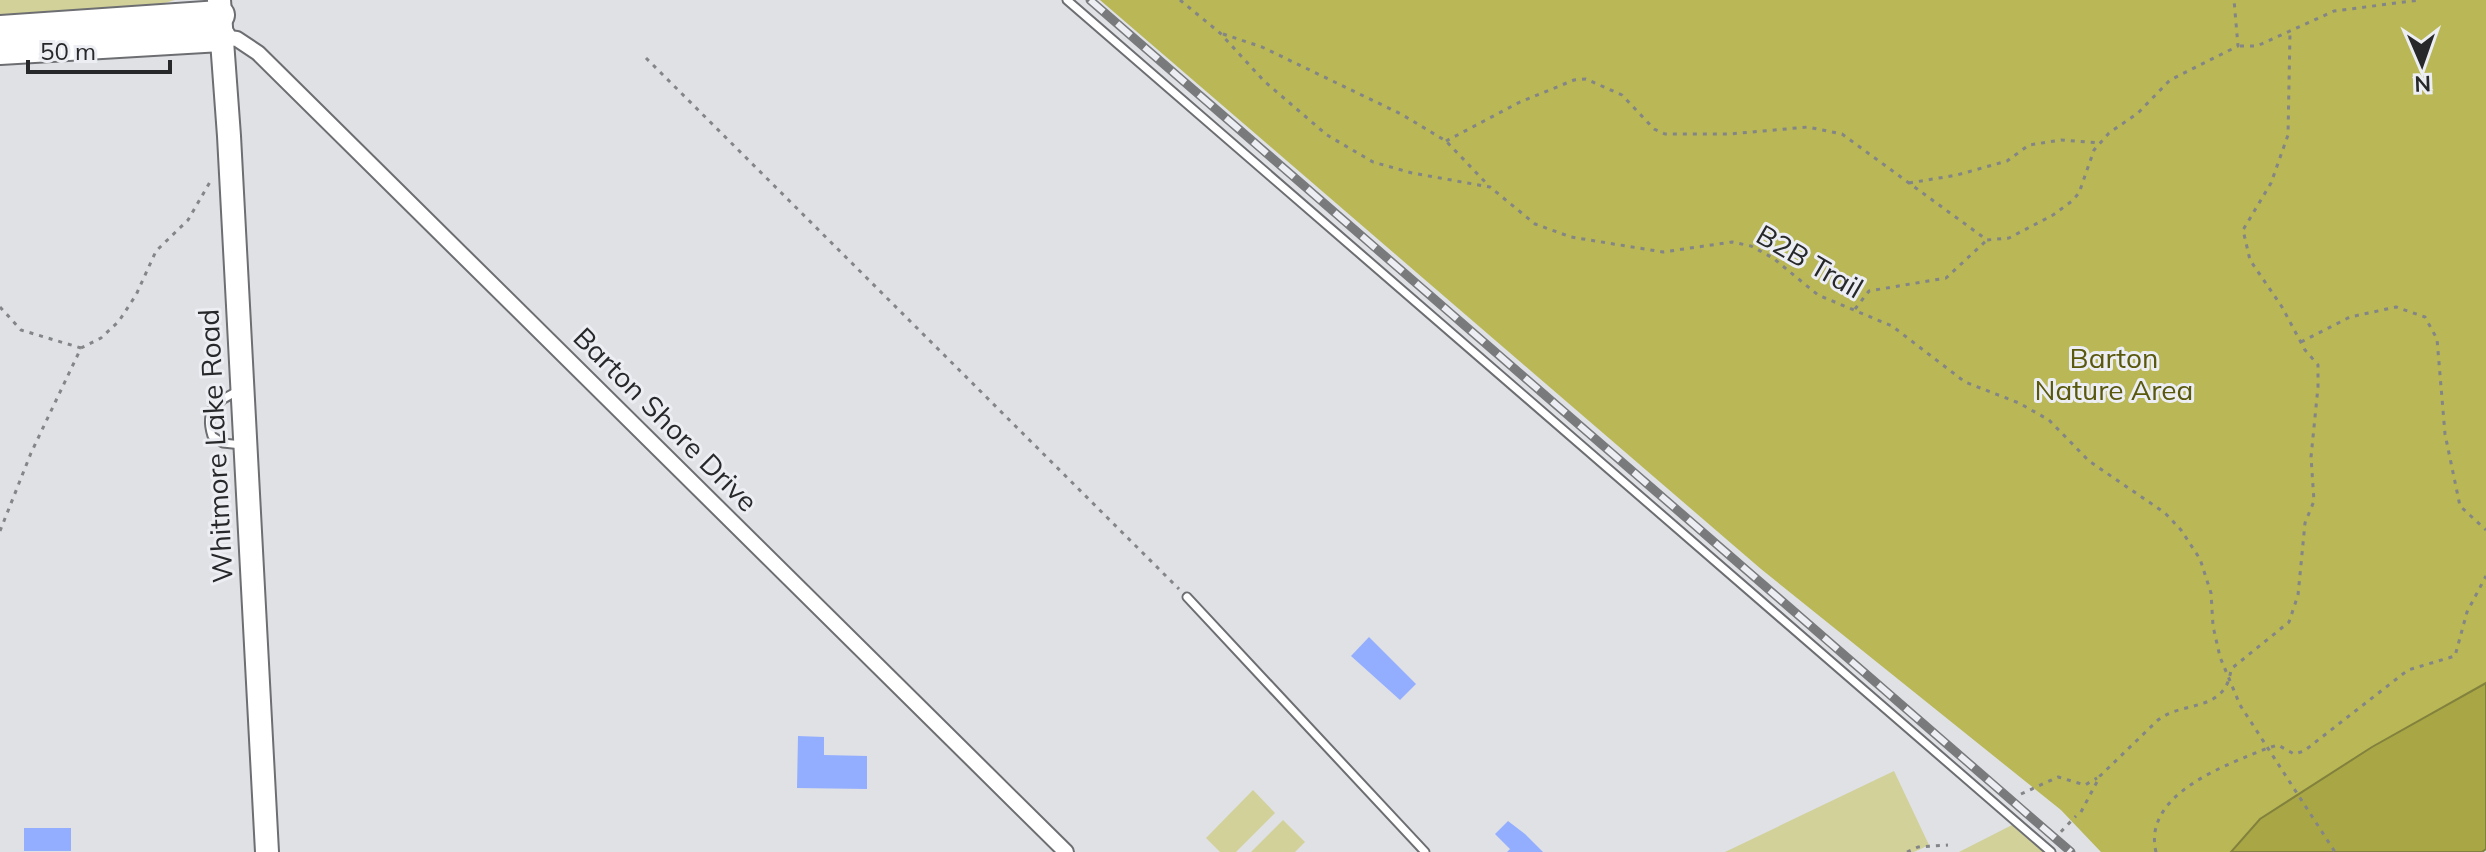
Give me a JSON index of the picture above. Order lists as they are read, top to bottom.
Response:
{
  "streets": {
    "street": ["Barton Shore Drive", "Whitmore Lake Road"],
    "path": ["B2B Trail"]
  },
  "crossings": [
    ["Barton Shore Drive", "Whitmore Lake Road"]
  ],
  "parks": ["Barton Nature Area"],
  "scale_bar": "50 m",
  "north": "bottom"
}
